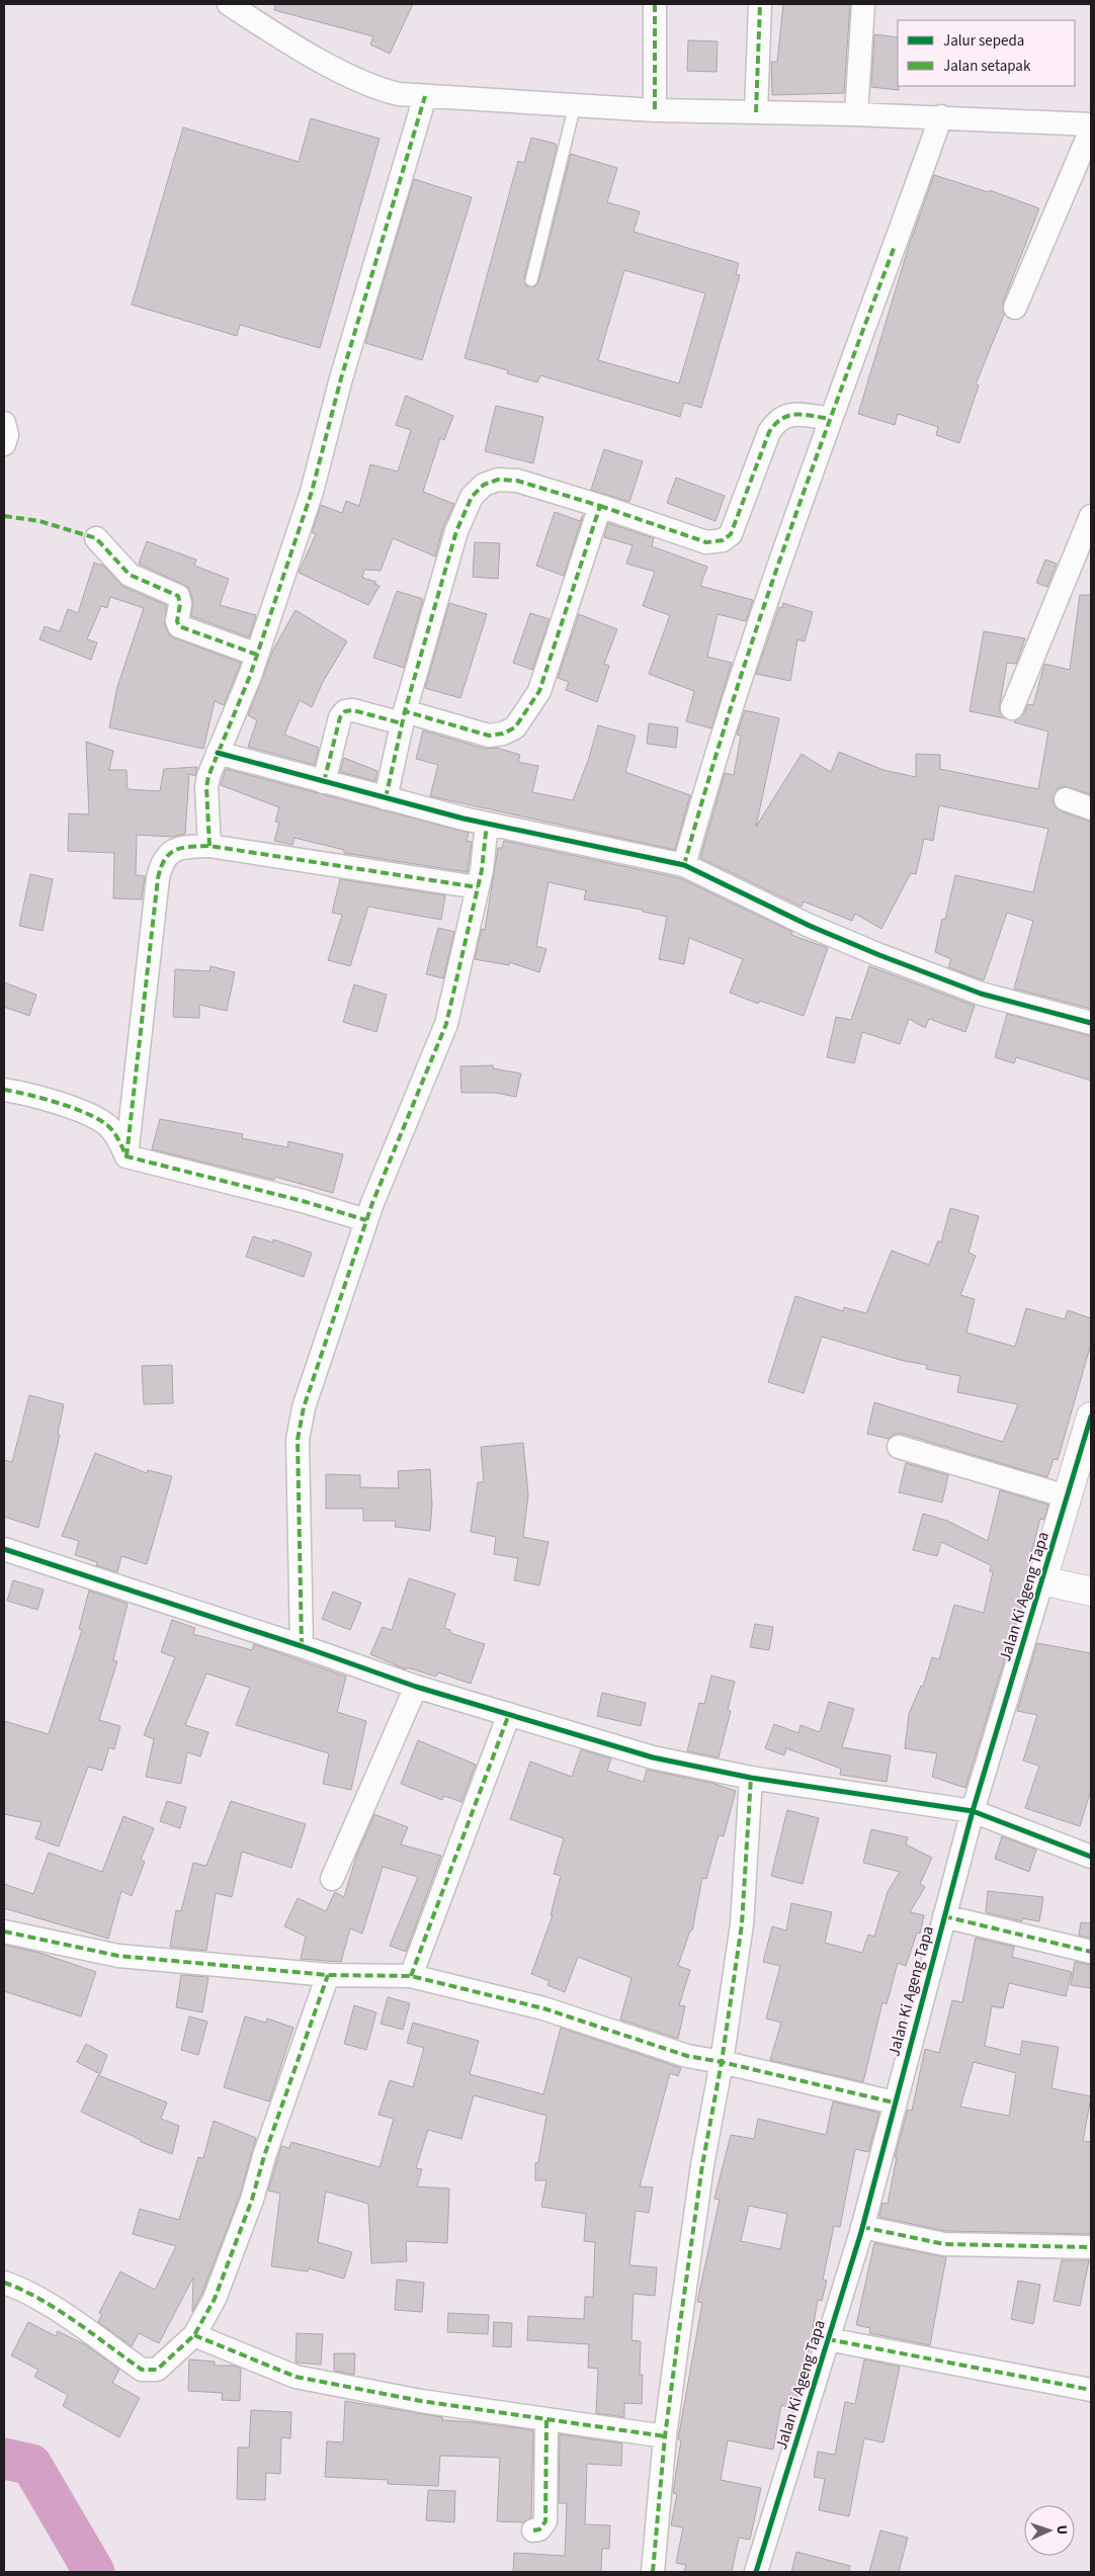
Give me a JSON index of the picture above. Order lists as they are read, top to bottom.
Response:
{
  "streets": {
    "street": ["Jalan Ki Ageng Tapa"]
  },
  "legend": ["Jalur sepeda", "Jalan setapak"],
  "north": "right"
}
